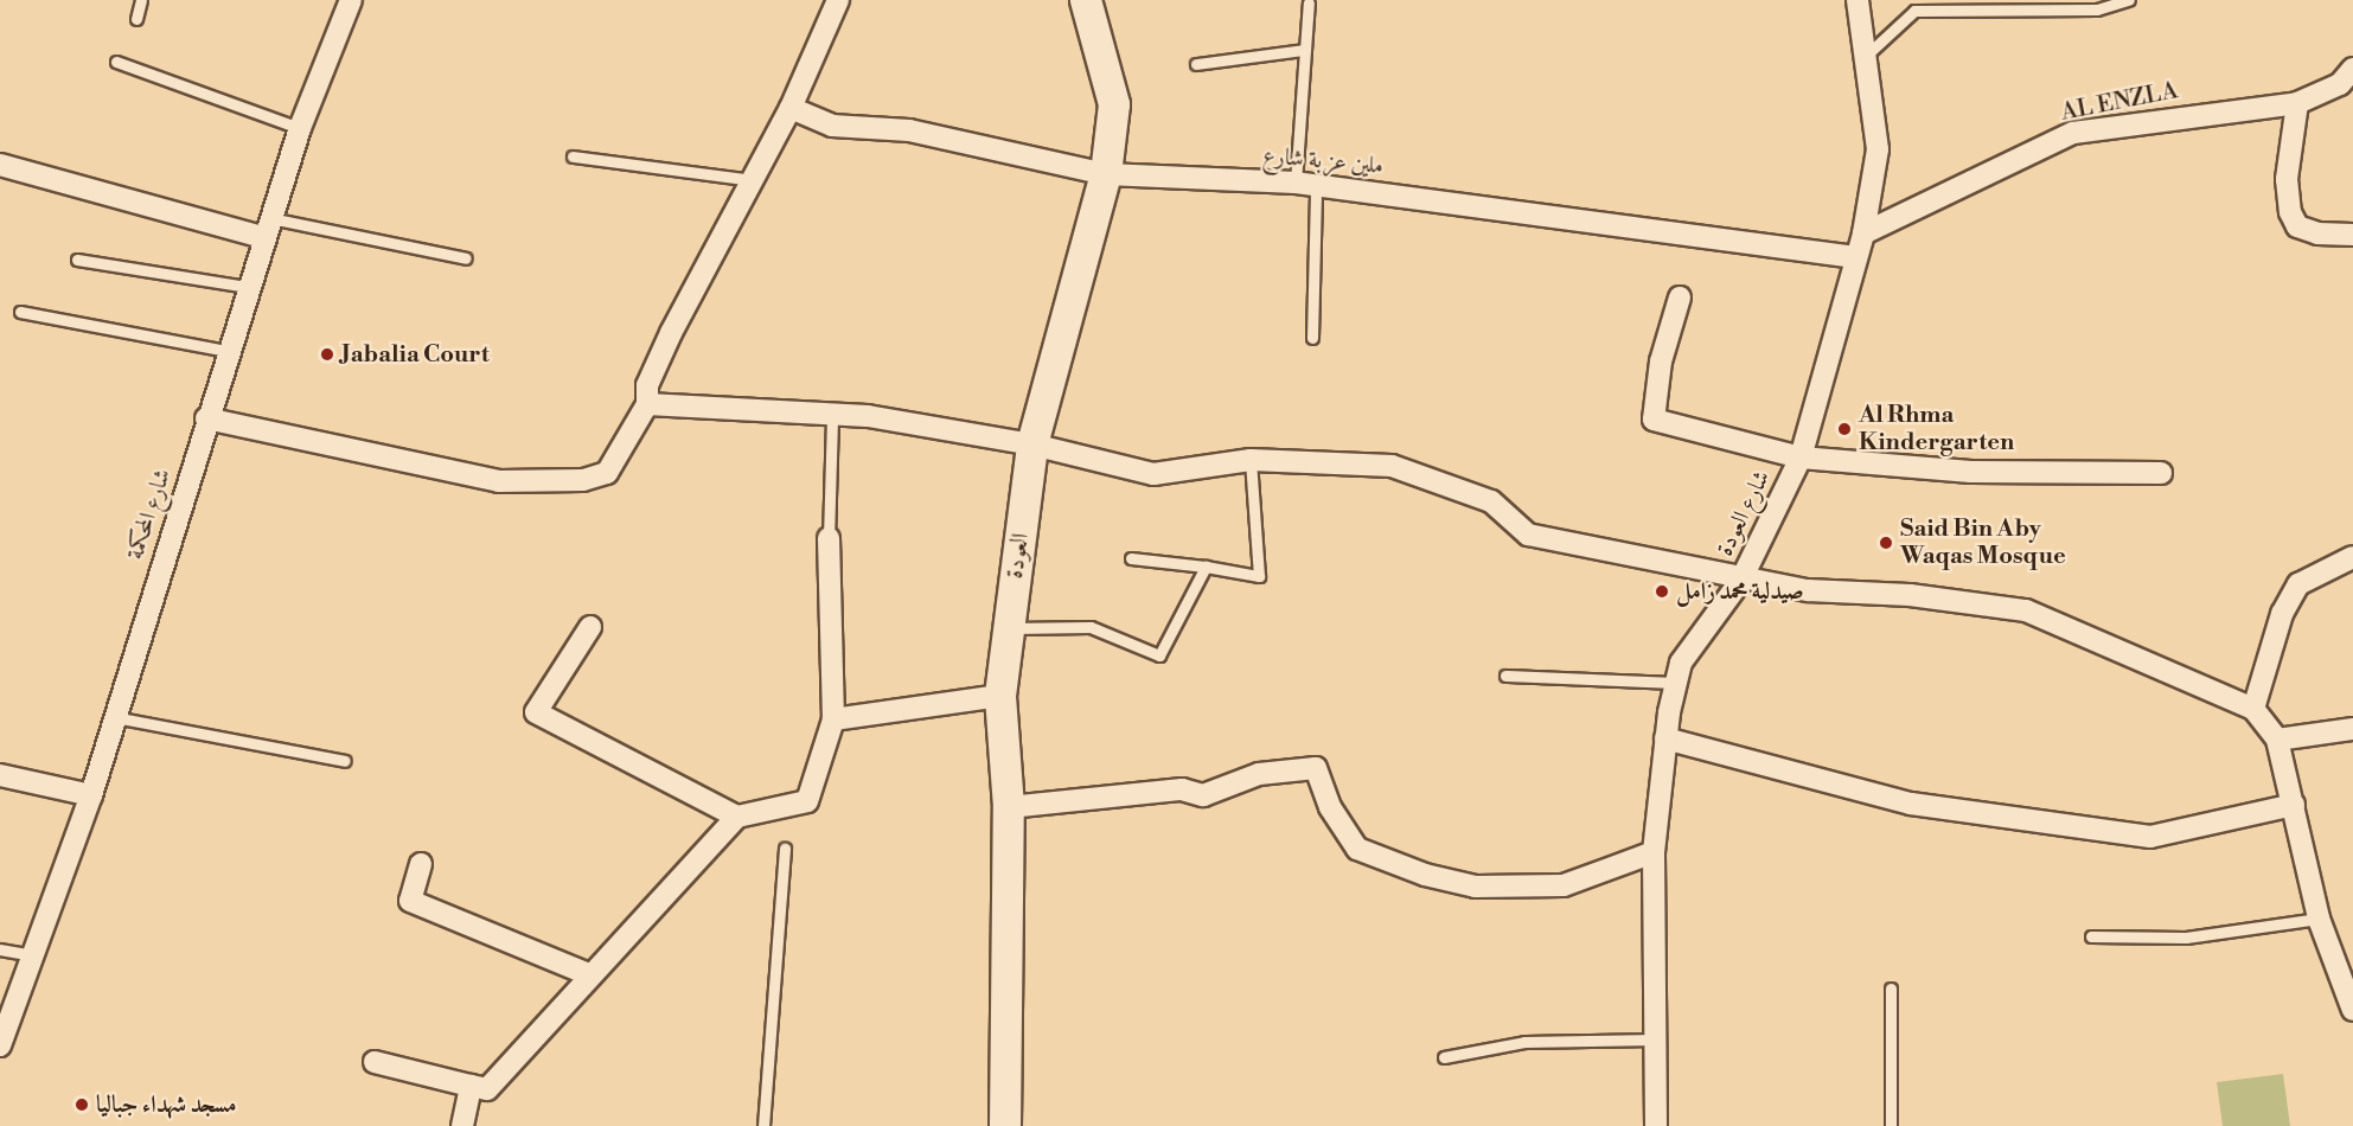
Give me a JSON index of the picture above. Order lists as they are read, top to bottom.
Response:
{
  "streets": {
    "main road": ["العودة"],
    "street": [
      "AL ENZLA",
      "ملين عزبة شارع",
      "شارع العودة",
      "شارع المحكمة"
    ]
  },
  "crossings": [
    ["AL ENZLA", "شارع العودة"],
    ["ملين عزبة شارع", "شارع العودة"],
    ["ملين عزبة شارع", "العودة"]
  ],
  "places": [
    "Jabalia Court",
    "Al Rhma Kindergarten",
    "Said Bin Aby Waqas Mosque",
    "صيدلية محمد زامل",
    "مسجد شهداء جباليا"
  ]
}
